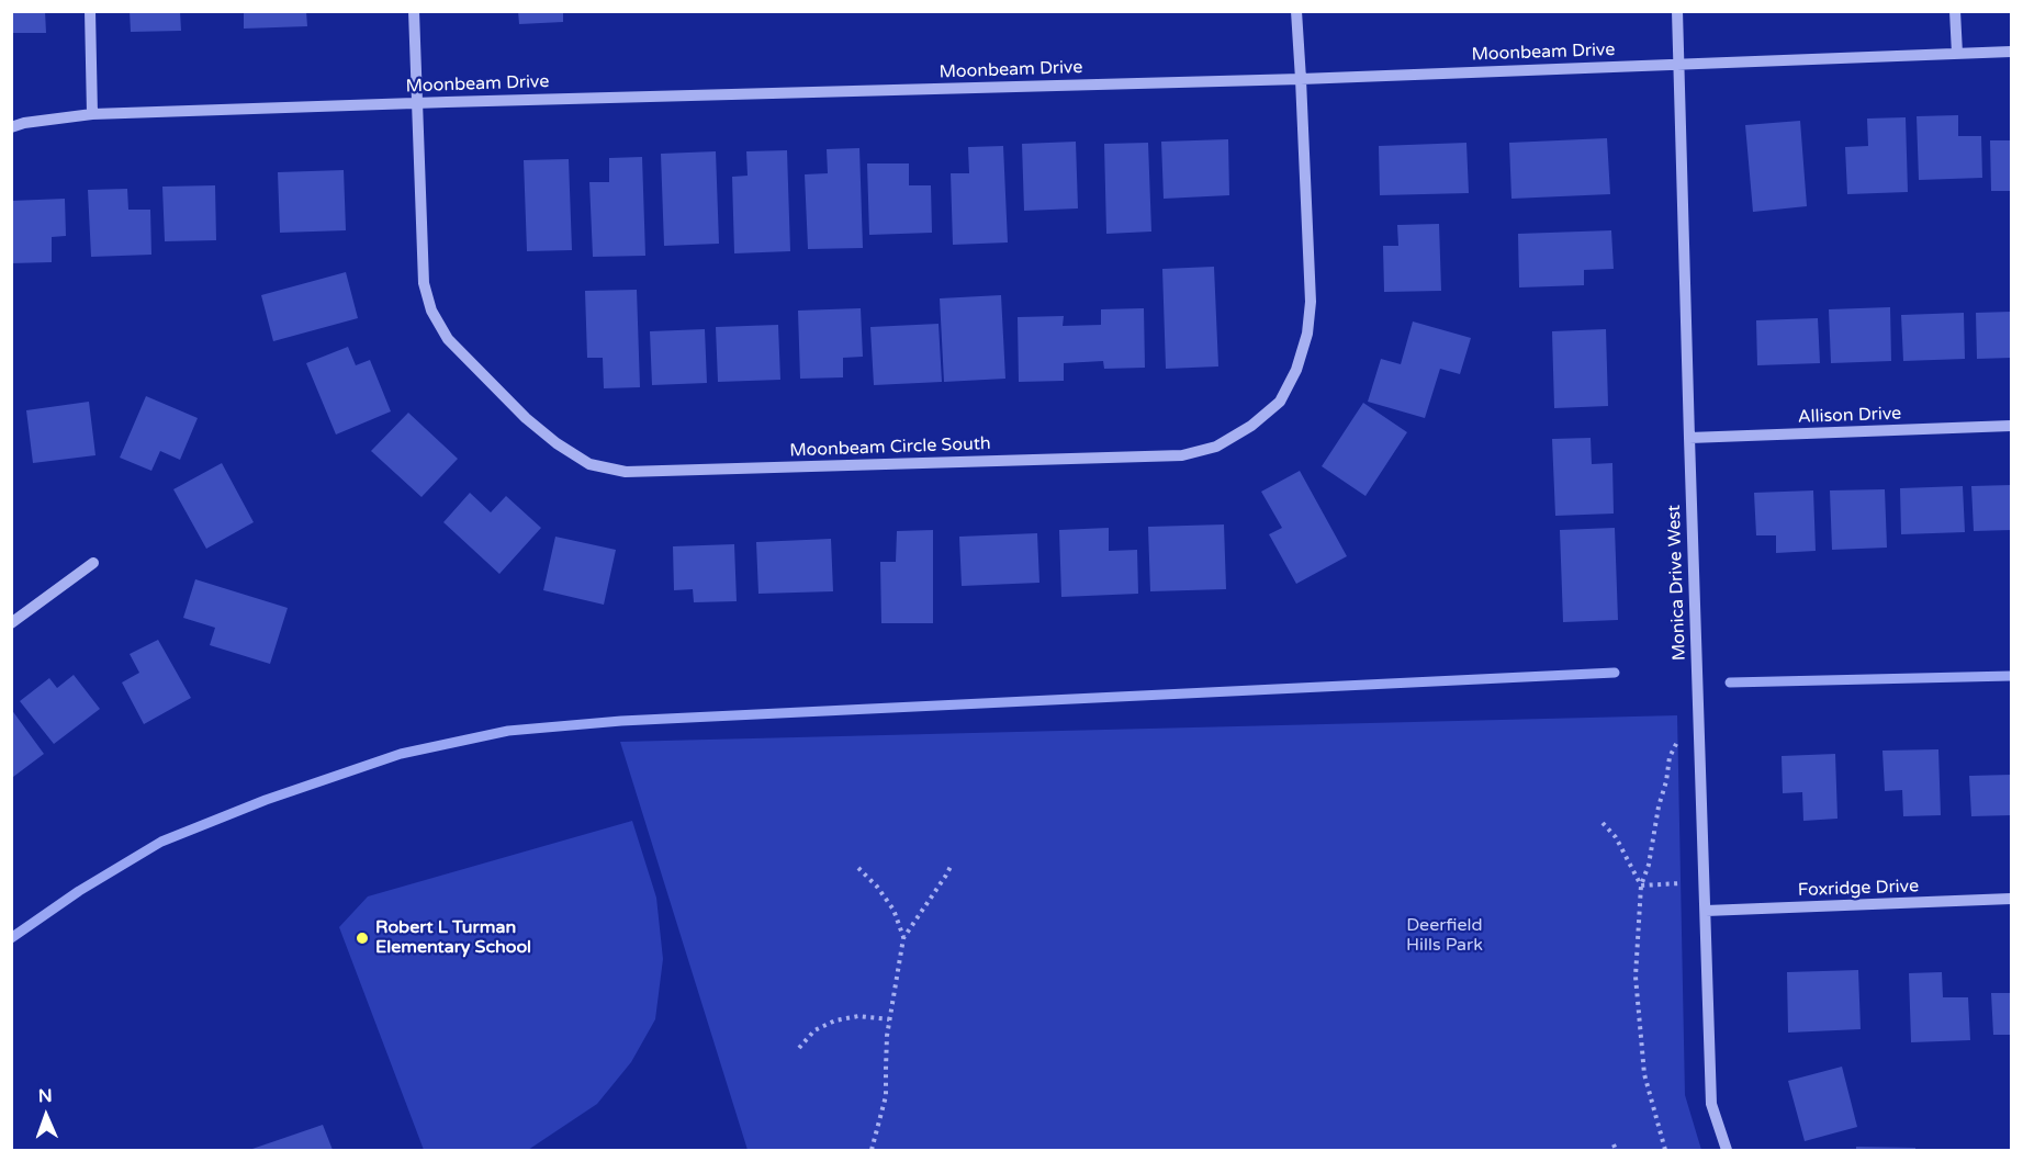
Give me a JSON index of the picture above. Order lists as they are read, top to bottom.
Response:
{
  "streets": {
    "street": [
      "Moonbeam Drive",
      "Allison Drive",
      "Moonbeam Circle South",
      "Monica Drive West",
      "Foxridge Drive"
    ]
  },
  "crossings": [
    ["Moonbeam Drive", "Moonbeam Circle South"],
    ["Moonbeam Drive", "Monica Drive West"],
    ["Allison Drive", "Monica Drive West"],
    ["Monica Drive West", "Foxridge Drive"]
  ],
  "parks": ["Deerfield Hills Park"],
  "places": ["Robert L Turman Elementary School"],
  "north": "top"
}
